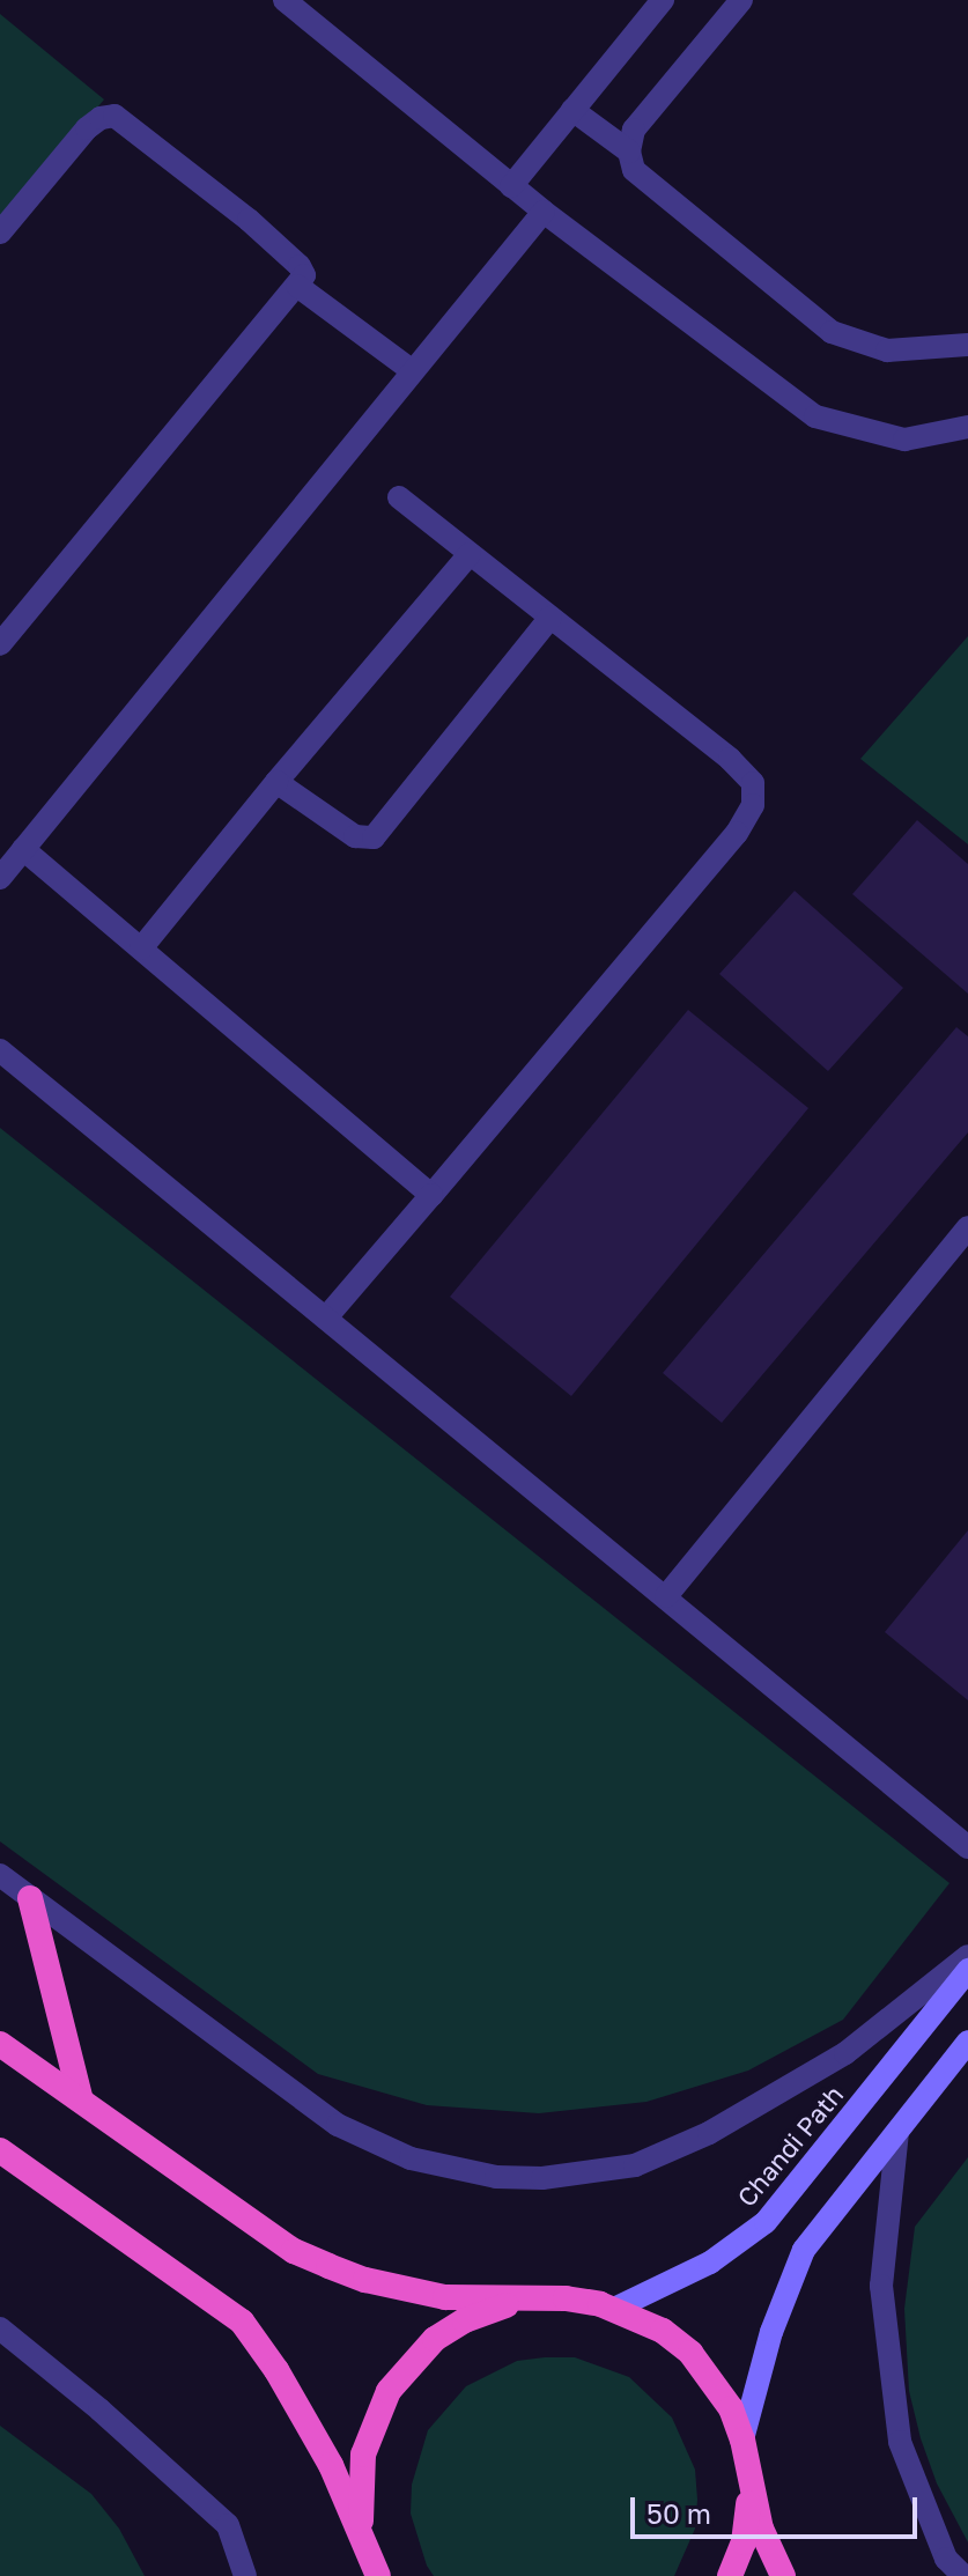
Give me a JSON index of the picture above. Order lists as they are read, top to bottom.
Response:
{
  "streets": {
    "main road": ["Chandi Path"]
  },
  "scale_bar": "50 m"
}
